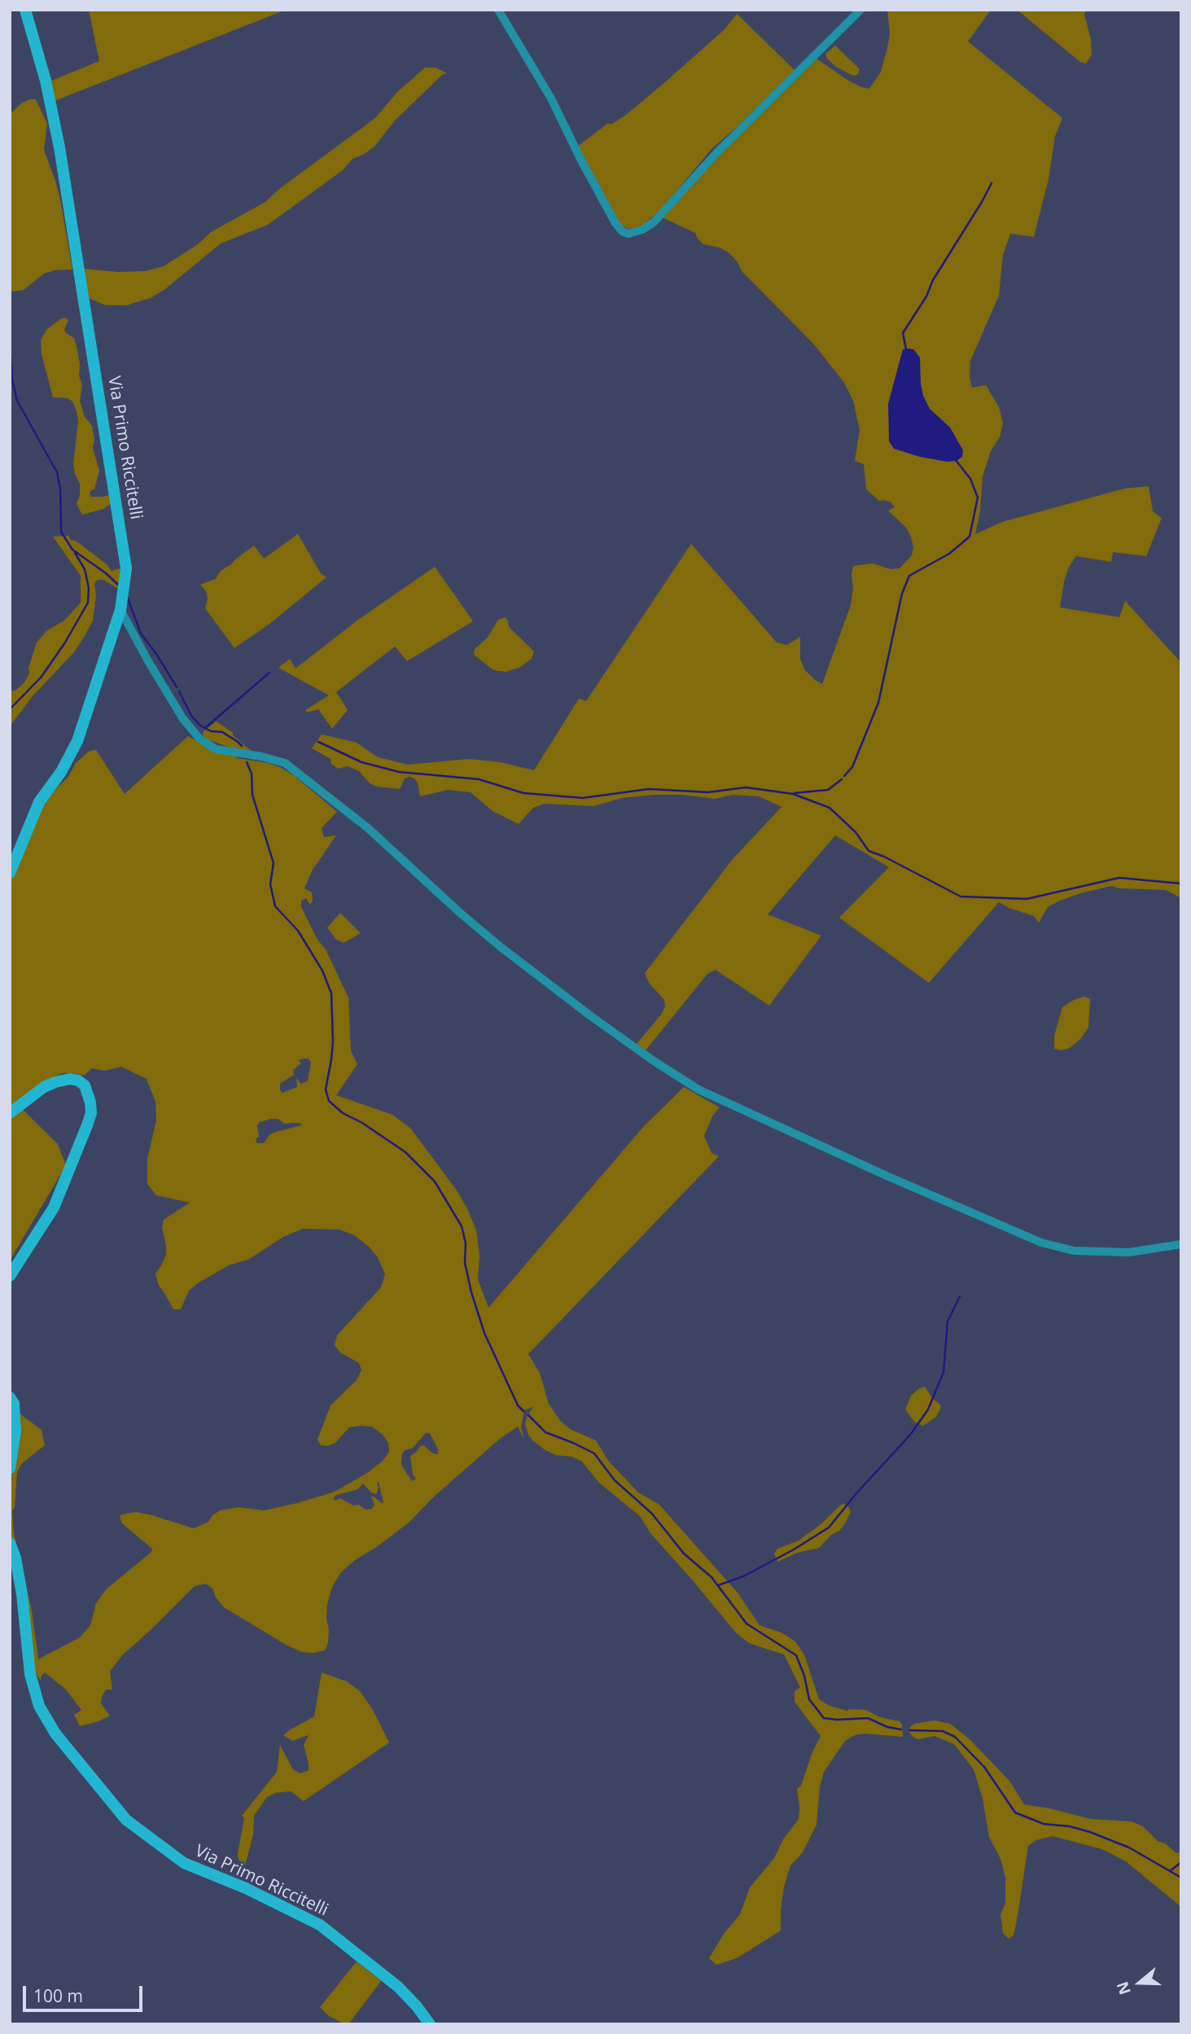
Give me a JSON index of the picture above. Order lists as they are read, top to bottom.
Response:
{
  "streets": {
    "street": ["Via Primo Riccitelli"]
  },
  "scale_bar": "100 m",
  "north": "left"
}
